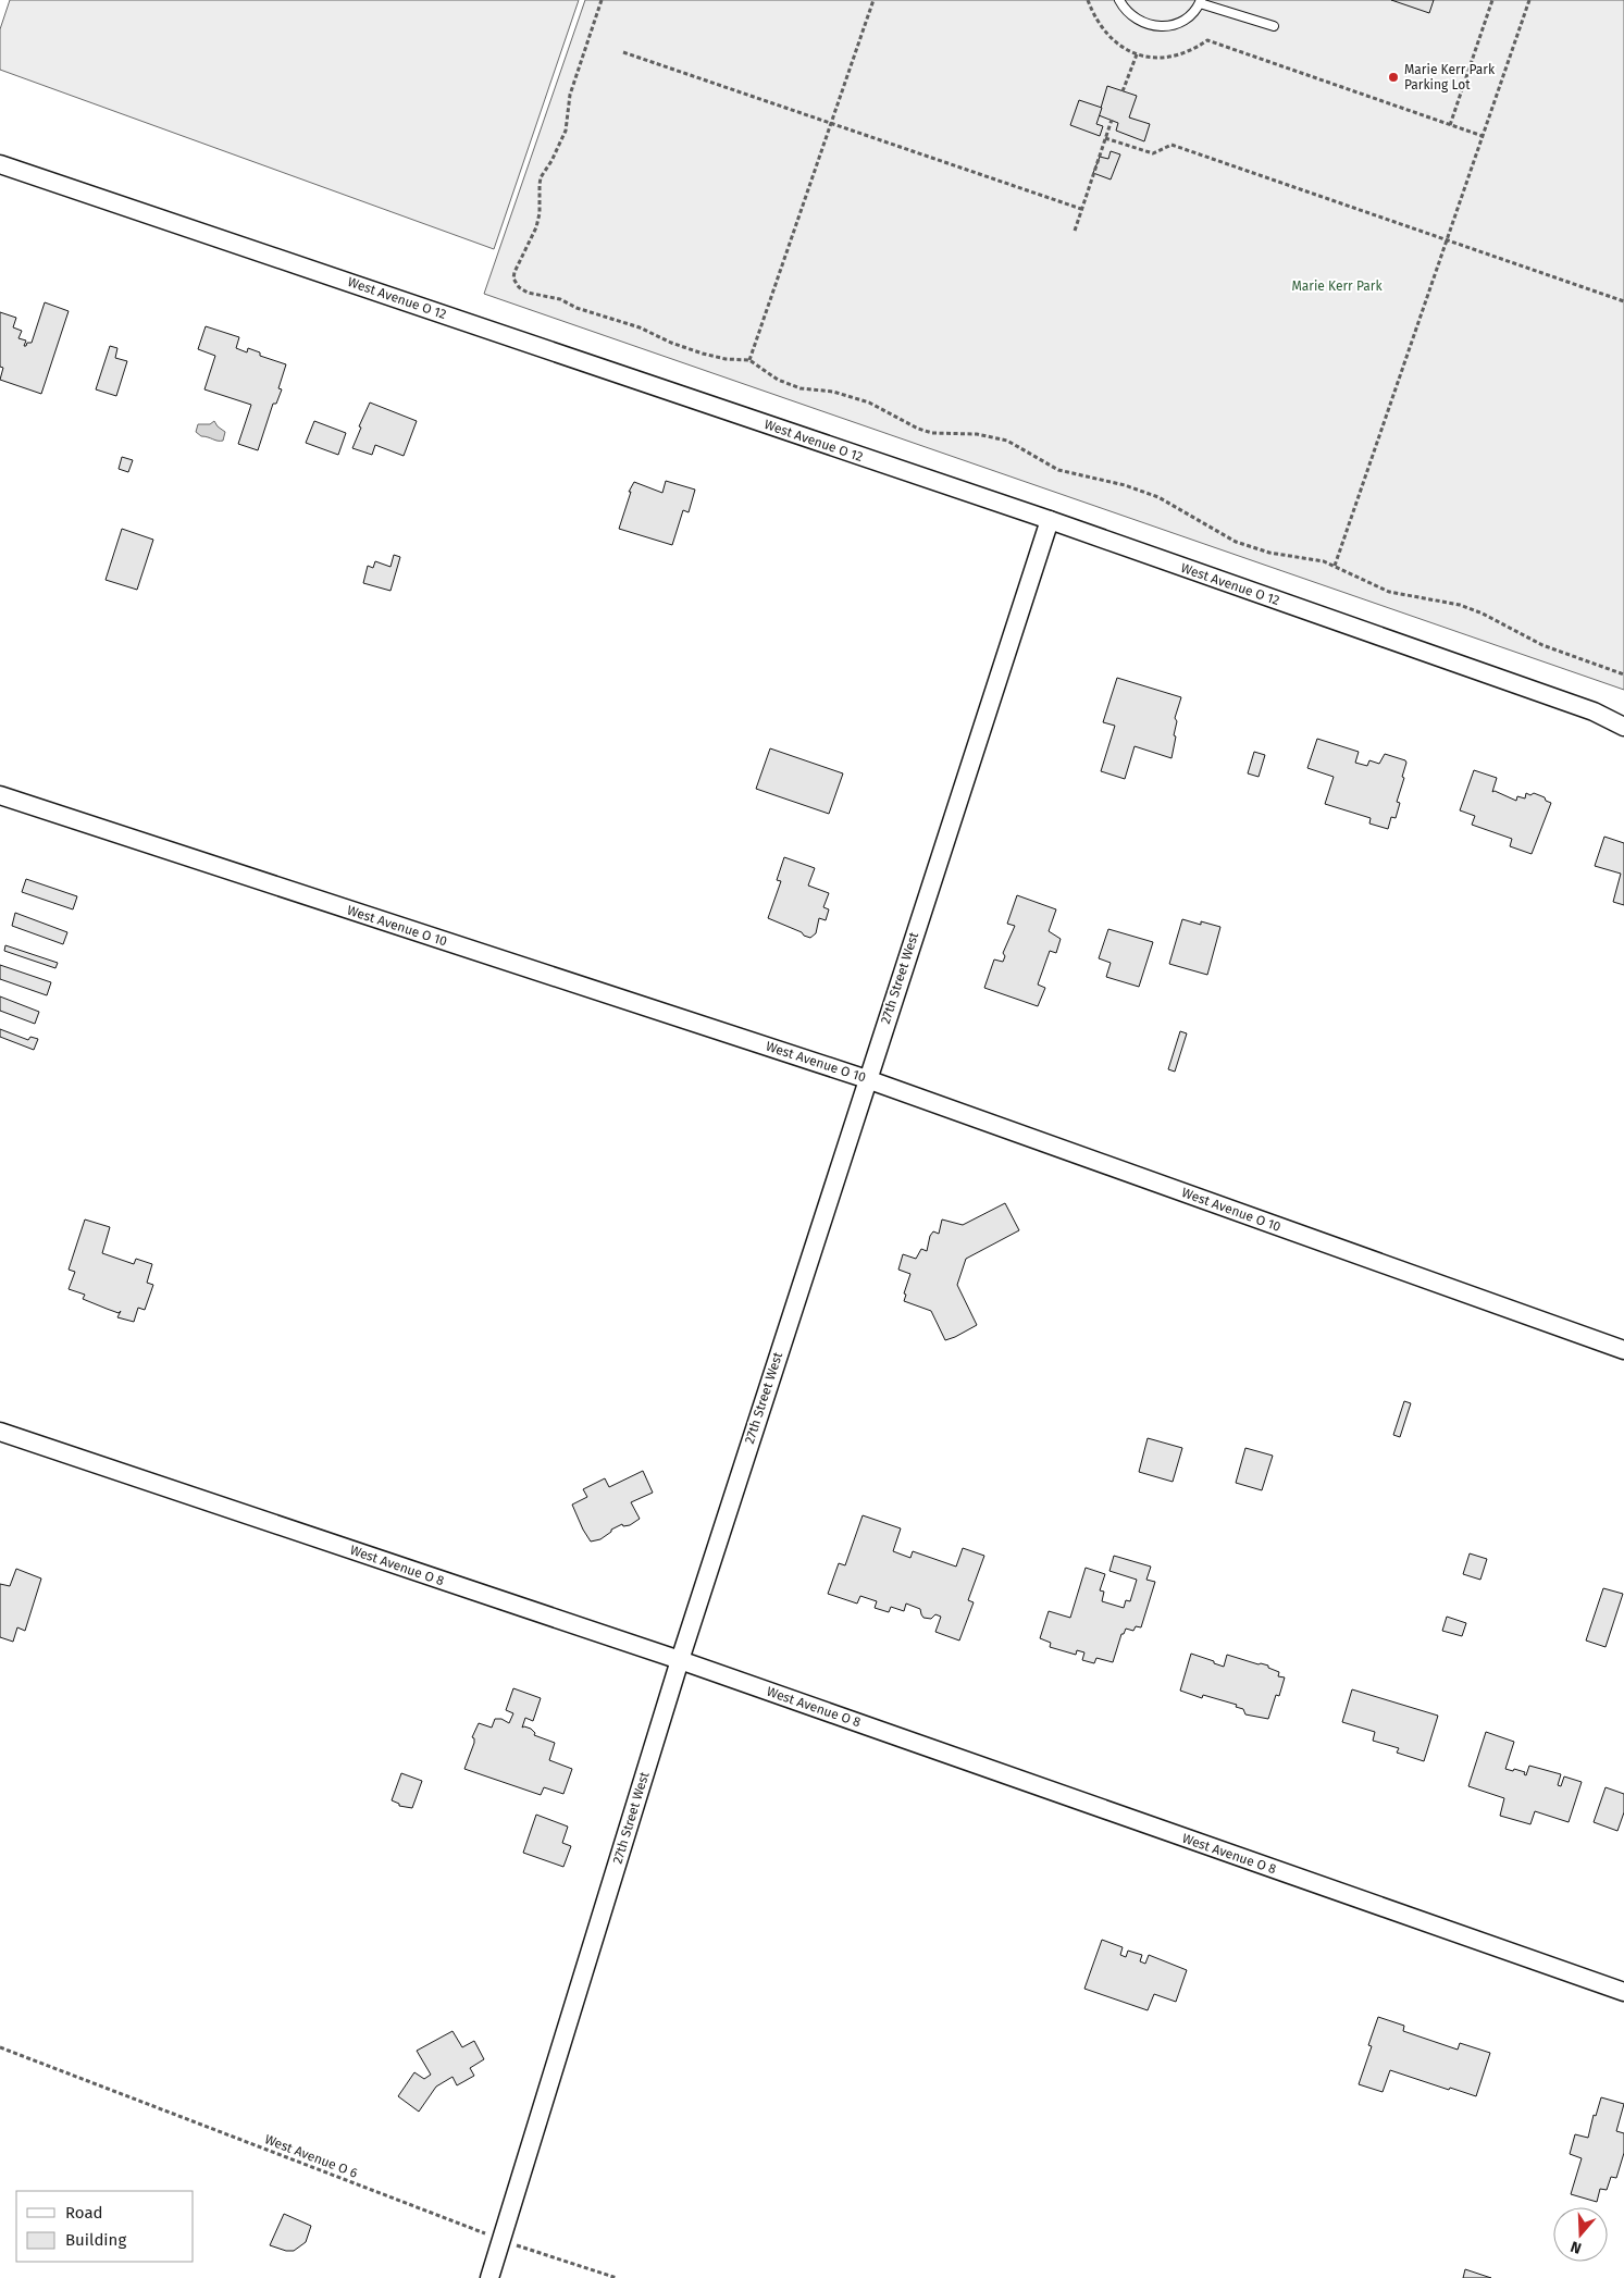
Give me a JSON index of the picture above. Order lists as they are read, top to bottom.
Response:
{
  "streets": {
    "street": [
      "West Avenue O 12",
      "West Avenue O 10",
      "27th Street West",
      "West Avenue O 8"
    ],
    "path": ["West Avenue O 6"]
  },
  "crossings": [
    ["West Avenue O 12", "27th Street West"],
    ["West Avenue O 10", "27th Street West"],
    ["27th Street West", "West Avenue O 8"],
    ["27th Street West", "West Avenue O 6"]
  ],
  "parks": ["Marie Kerr Park"],
  "places": ["Marie Kerr Park Parking Lot"],
  "legend": ["Road", "Building"],
  "north": "bottom"
}
